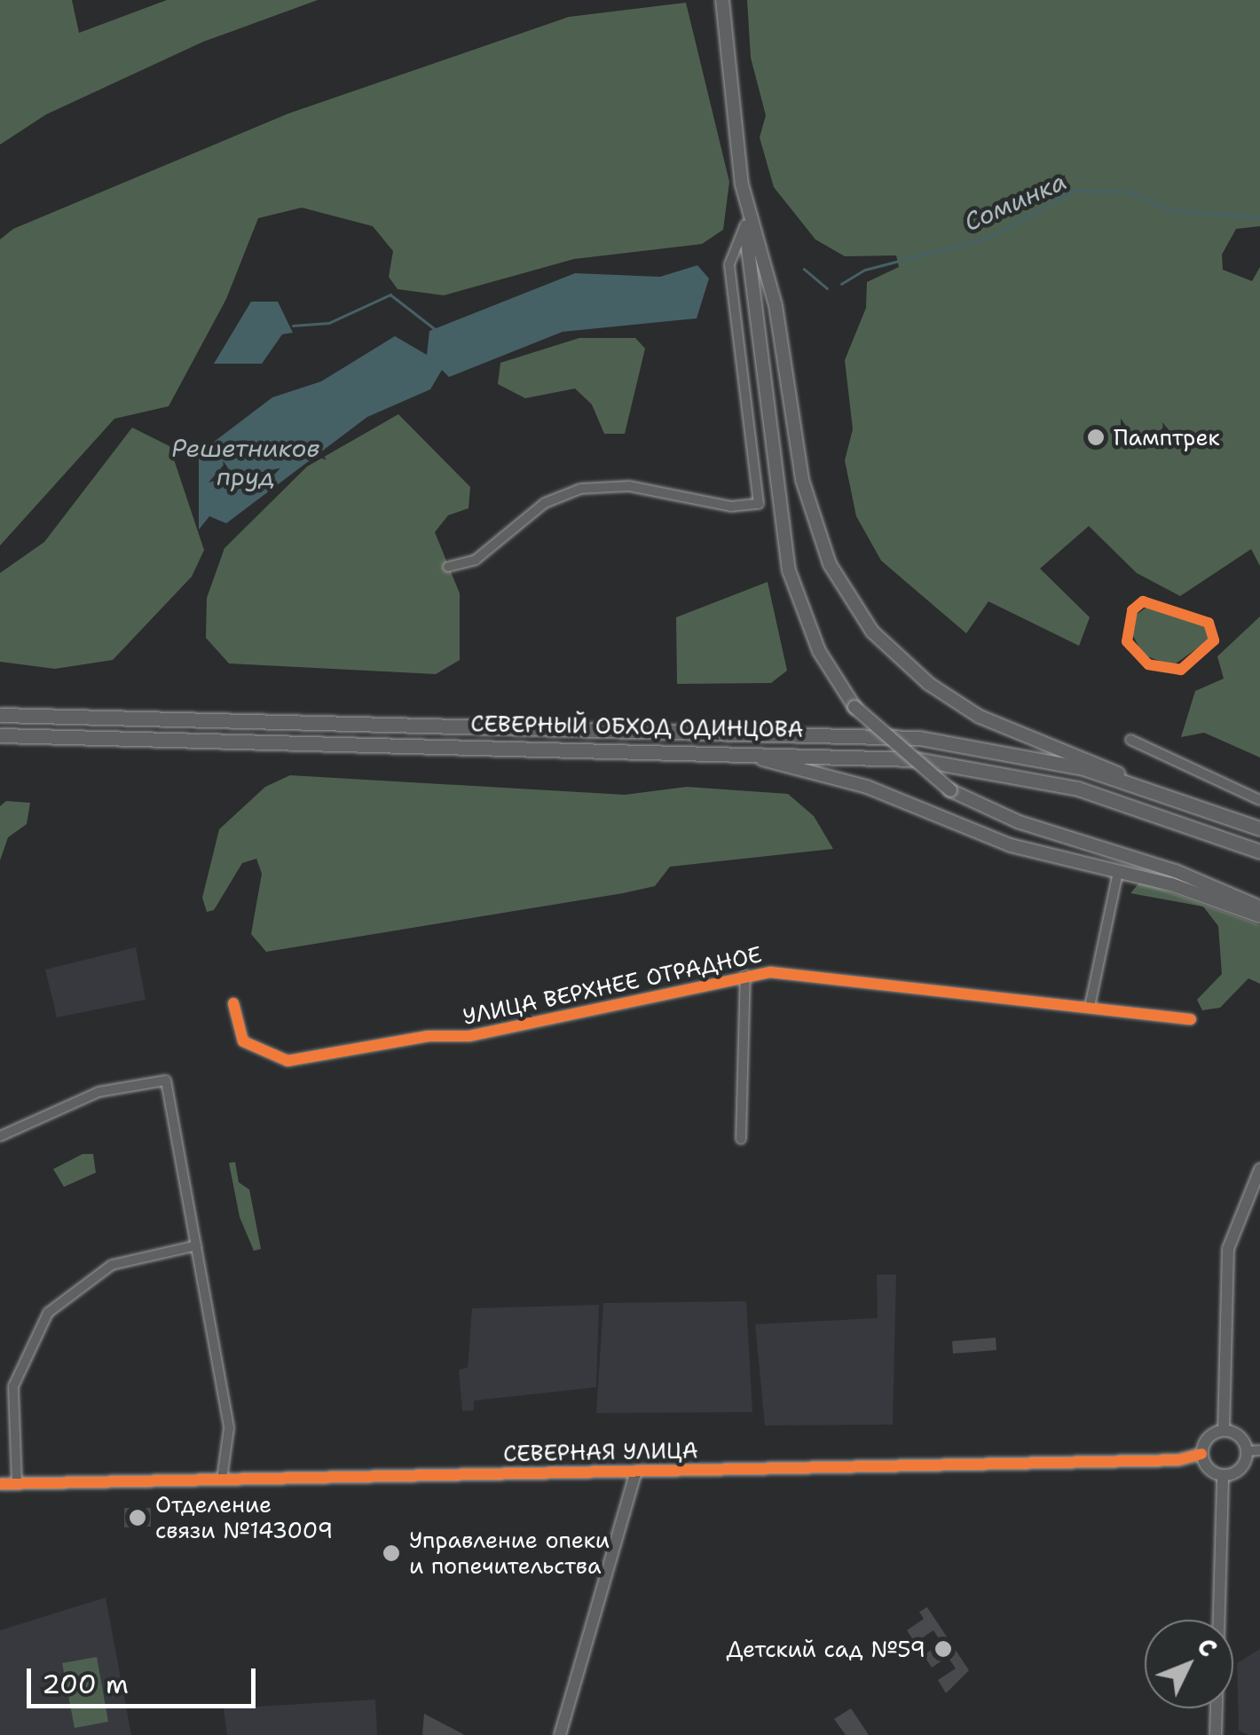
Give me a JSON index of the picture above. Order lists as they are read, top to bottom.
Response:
{
  "streets": {
    "highway": ["СЕВЕРНЫЙ ОБХОД ОДИНЦОВА"],
    "street": ["УЛИЦА ВЕРХНЕЕ ОТРАДНОЕ", "СЕВЕРНАЯ УЛИЦА"]
  },
  "water": ["Соминка", "Решетников пруд"],
  "places": [
    "Памптрек",
    "Отделение связи №143009",
    "Управление опеки и попечительства",
    "Детский сад №59"
  ],
  "scale_bar": "200 m",
  "north": "top right"
}
